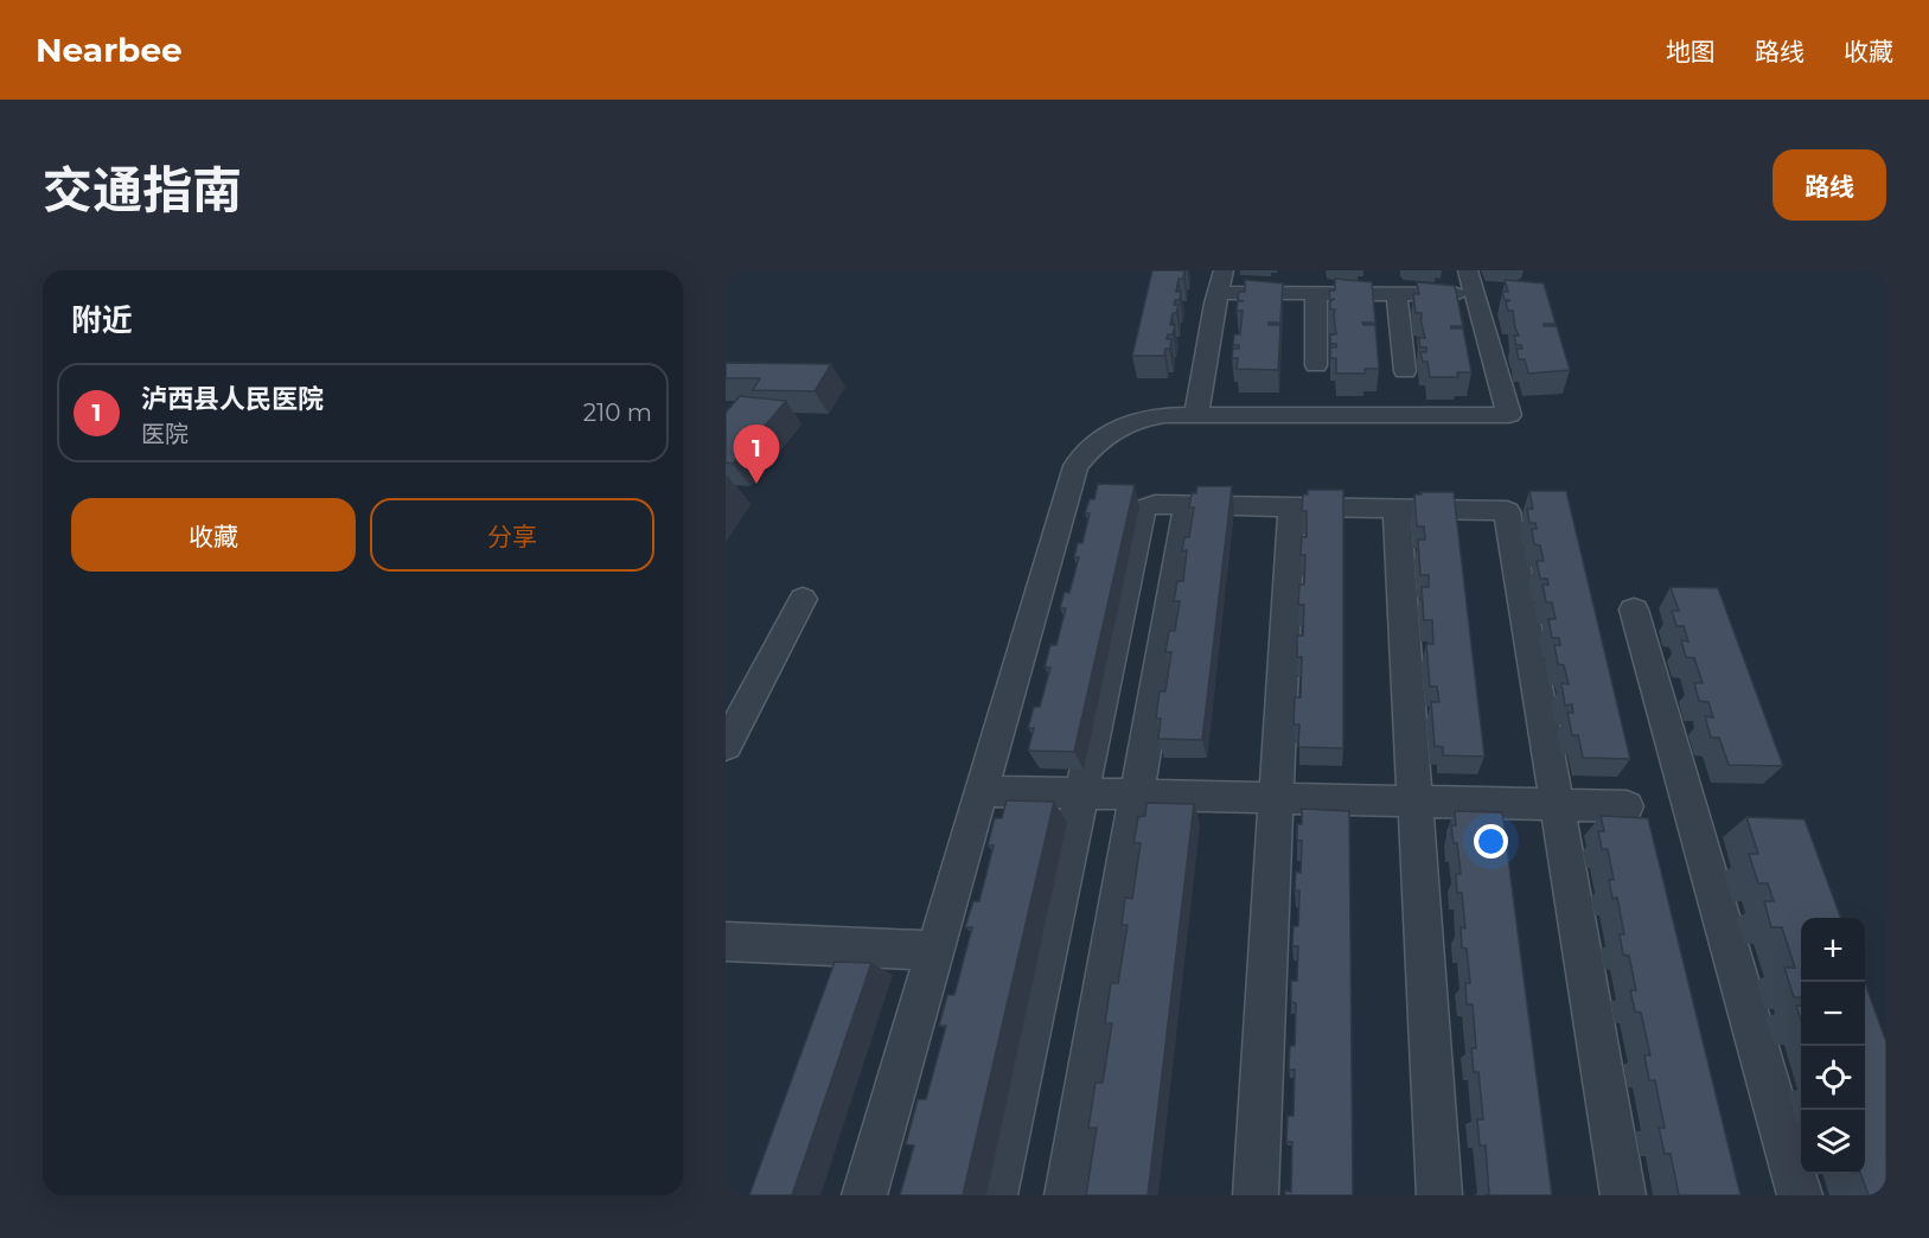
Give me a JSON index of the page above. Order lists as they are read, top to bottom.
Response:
{
  "page": {
    "header": "Nearbee",
    "nav": ["地图", "路线", "收藏"],
    "title": "交通指南",
    "buttons": [
      "路线",
      ["收藏", "分享"]
    ],
    "heading": "附近",
    "list": [
      {
        "mark": "1",
        "name": "泸西县人民医院",
        "note": "医院",
        "value": "210 m"
      }
    ],
    "pins": "1",
    "map_buttons": ["+", "−"]
  }
}
